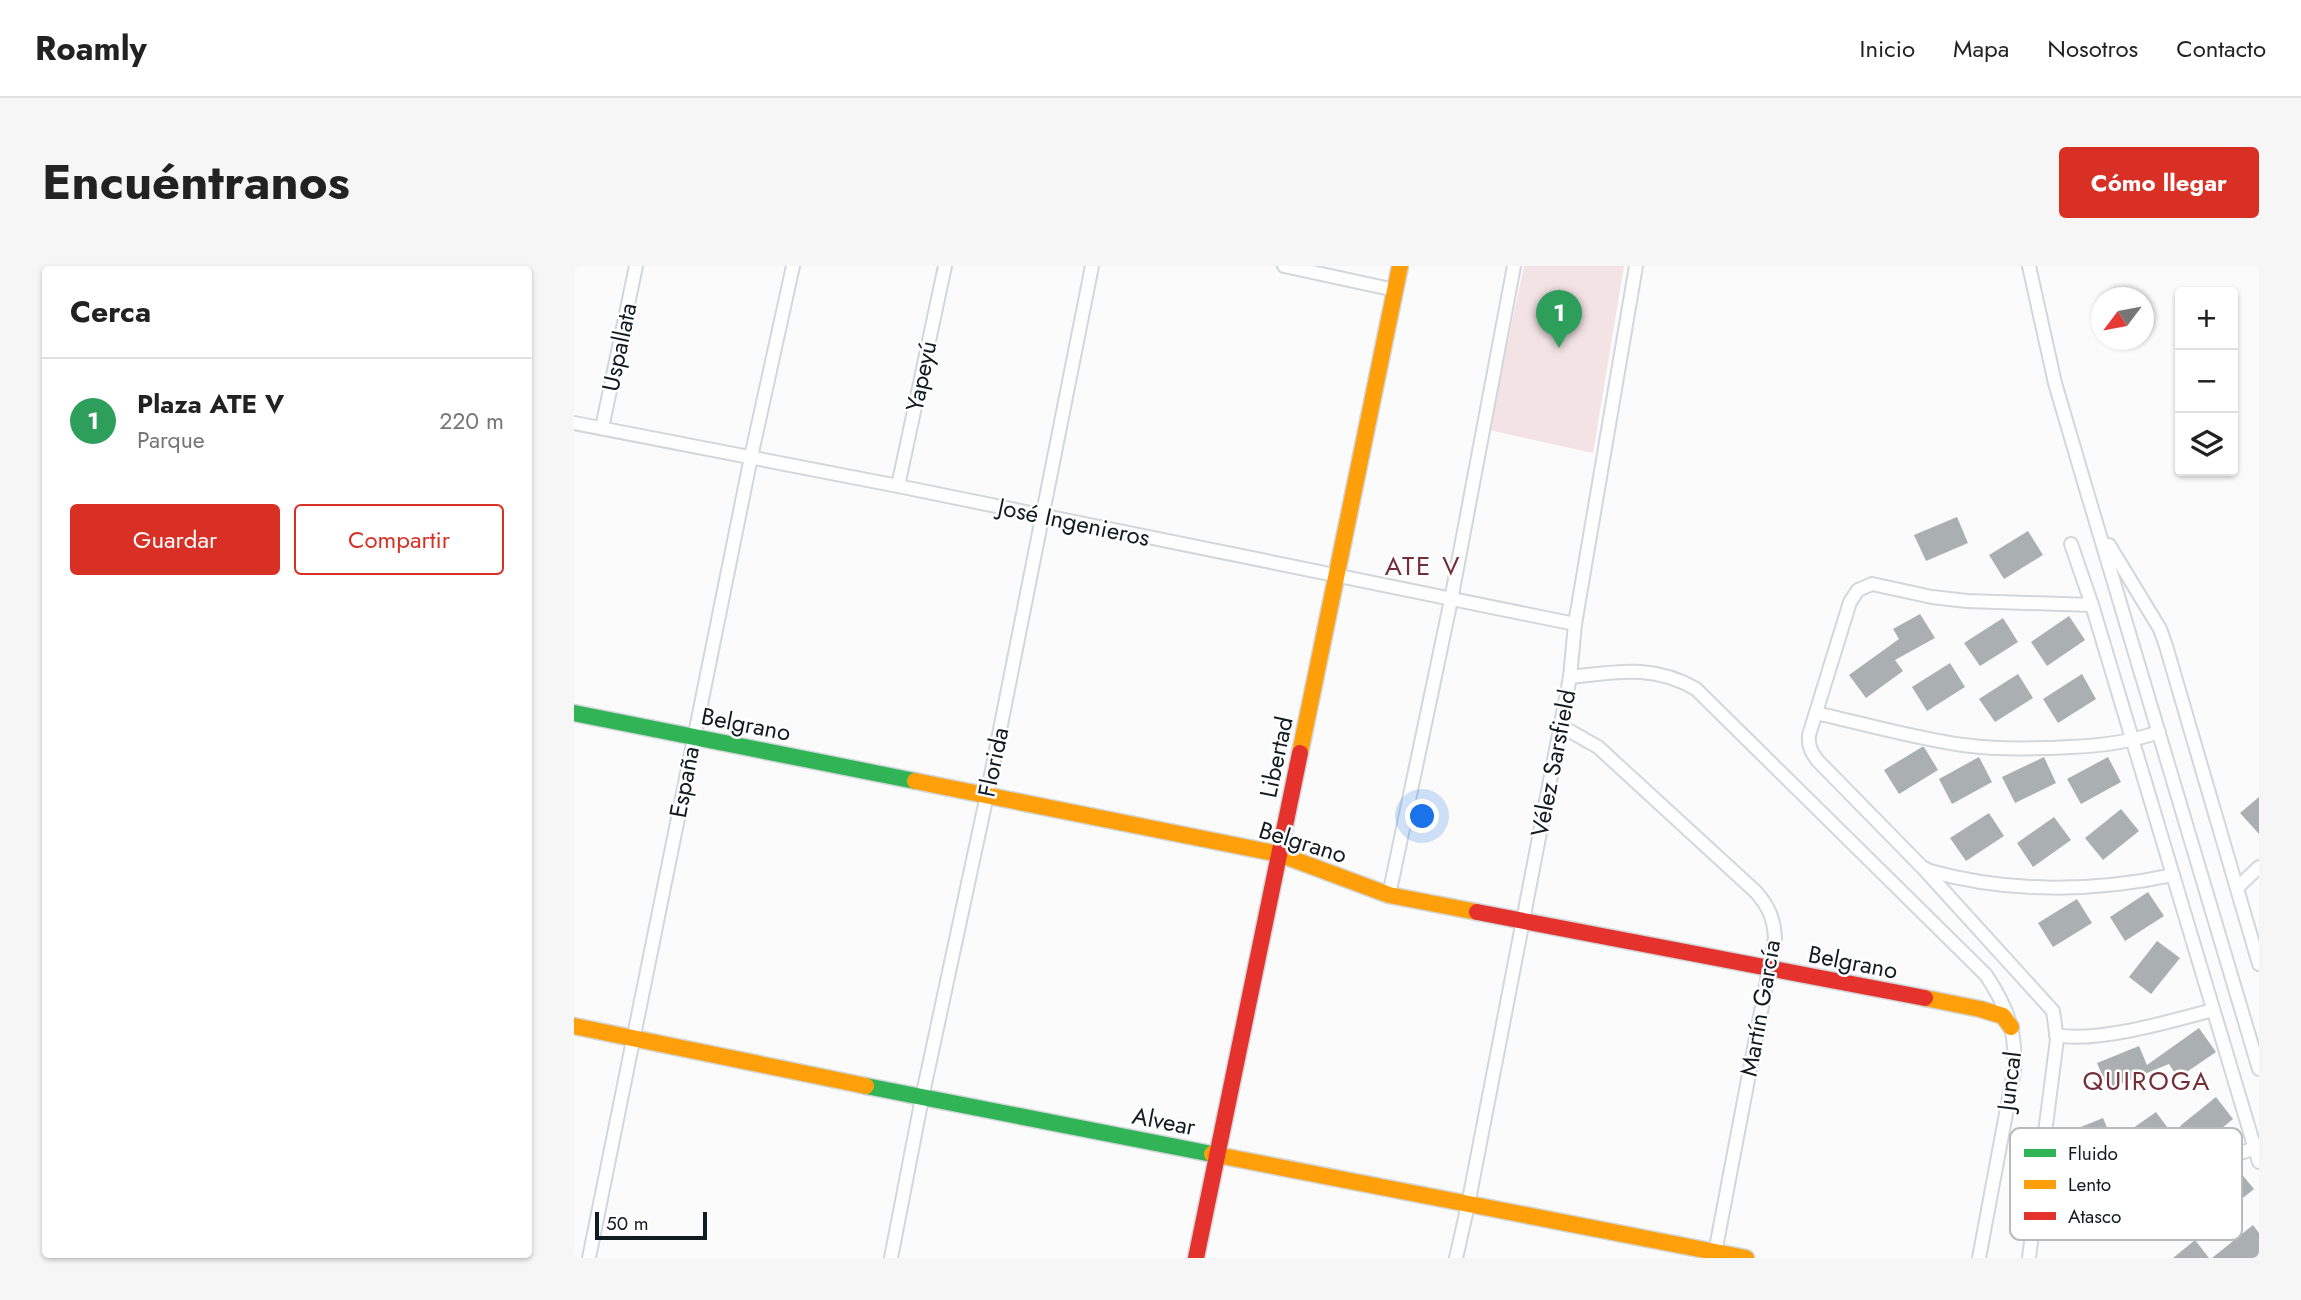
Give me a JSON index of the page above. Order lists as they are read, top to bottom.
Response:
{
  "streets": {
    "street": [
      "Uspallata",
      "Yapeyú",
      "José Ingenieros",
      "Belgrano",
      "Libertad",
      "Florida",
      "Vélez Sarsfield",
      "España",
      "Martín García",
      "Juncal",
      "Alvear"
    ]
  },
  "crossings": [
    ["Uspallata", "José Ingenieros"],
    ["Yapeyú", "José Ingenieros"],
    ["José Ingenieros", "Libertad"],
    ["José Ingenieros", "Florida"],
    ["José Ingenieros", "Vélez Sarsfield"],
    ["José Ingenieros", "España"],
    ["Belgrano", "Libertad"],
    ["Belgrano", "Florida"],
    ["Belgrano", "Vélez Sarsfield"],
    ["Belgrano", "España"],
    ["Belgrano", "Martín García"],
    ["Belgrano", "Juncal"],
    ["Libertad", "Alvear"],
    ["Florida", "Alvear"],
    ["Vélez Sarsfield", "Martín García"],
    ["Vélez Sarsfield", "Juncal"],
    ["Vélez Sarsfield", "Alvear"],
    ["España", "Alvear"],
    ["Martín García", "Alvear"]
  ],
  "districts": ["ATE V", "QUIROGA"],
  "legend": ["Fluido", "Lento", "Atasco"],
  "scale_bar": "50 m",
  "north": "bottom left",
  "page": {
    "header": "Roamly",
    "nav": [
      "Inicio",
      "Mapa",
      "Nosotros",
      "Contacto"
    ],
    "title": "Encuéntranos",
    "buttons": [
      "Cómo llegar",
      ["Guardar", "Compartir"]
    ],
    "heading": "Cerca",
    "map_buttons": ["+", "−"],
    "pins": "1",
    "list": [
      {
        "mark": "1",
        "name": "Plaza ATE V",
        "note": "Parque",
        "value": "220 m"
      }
    ],
    "scale": "50 m"
  }
}
